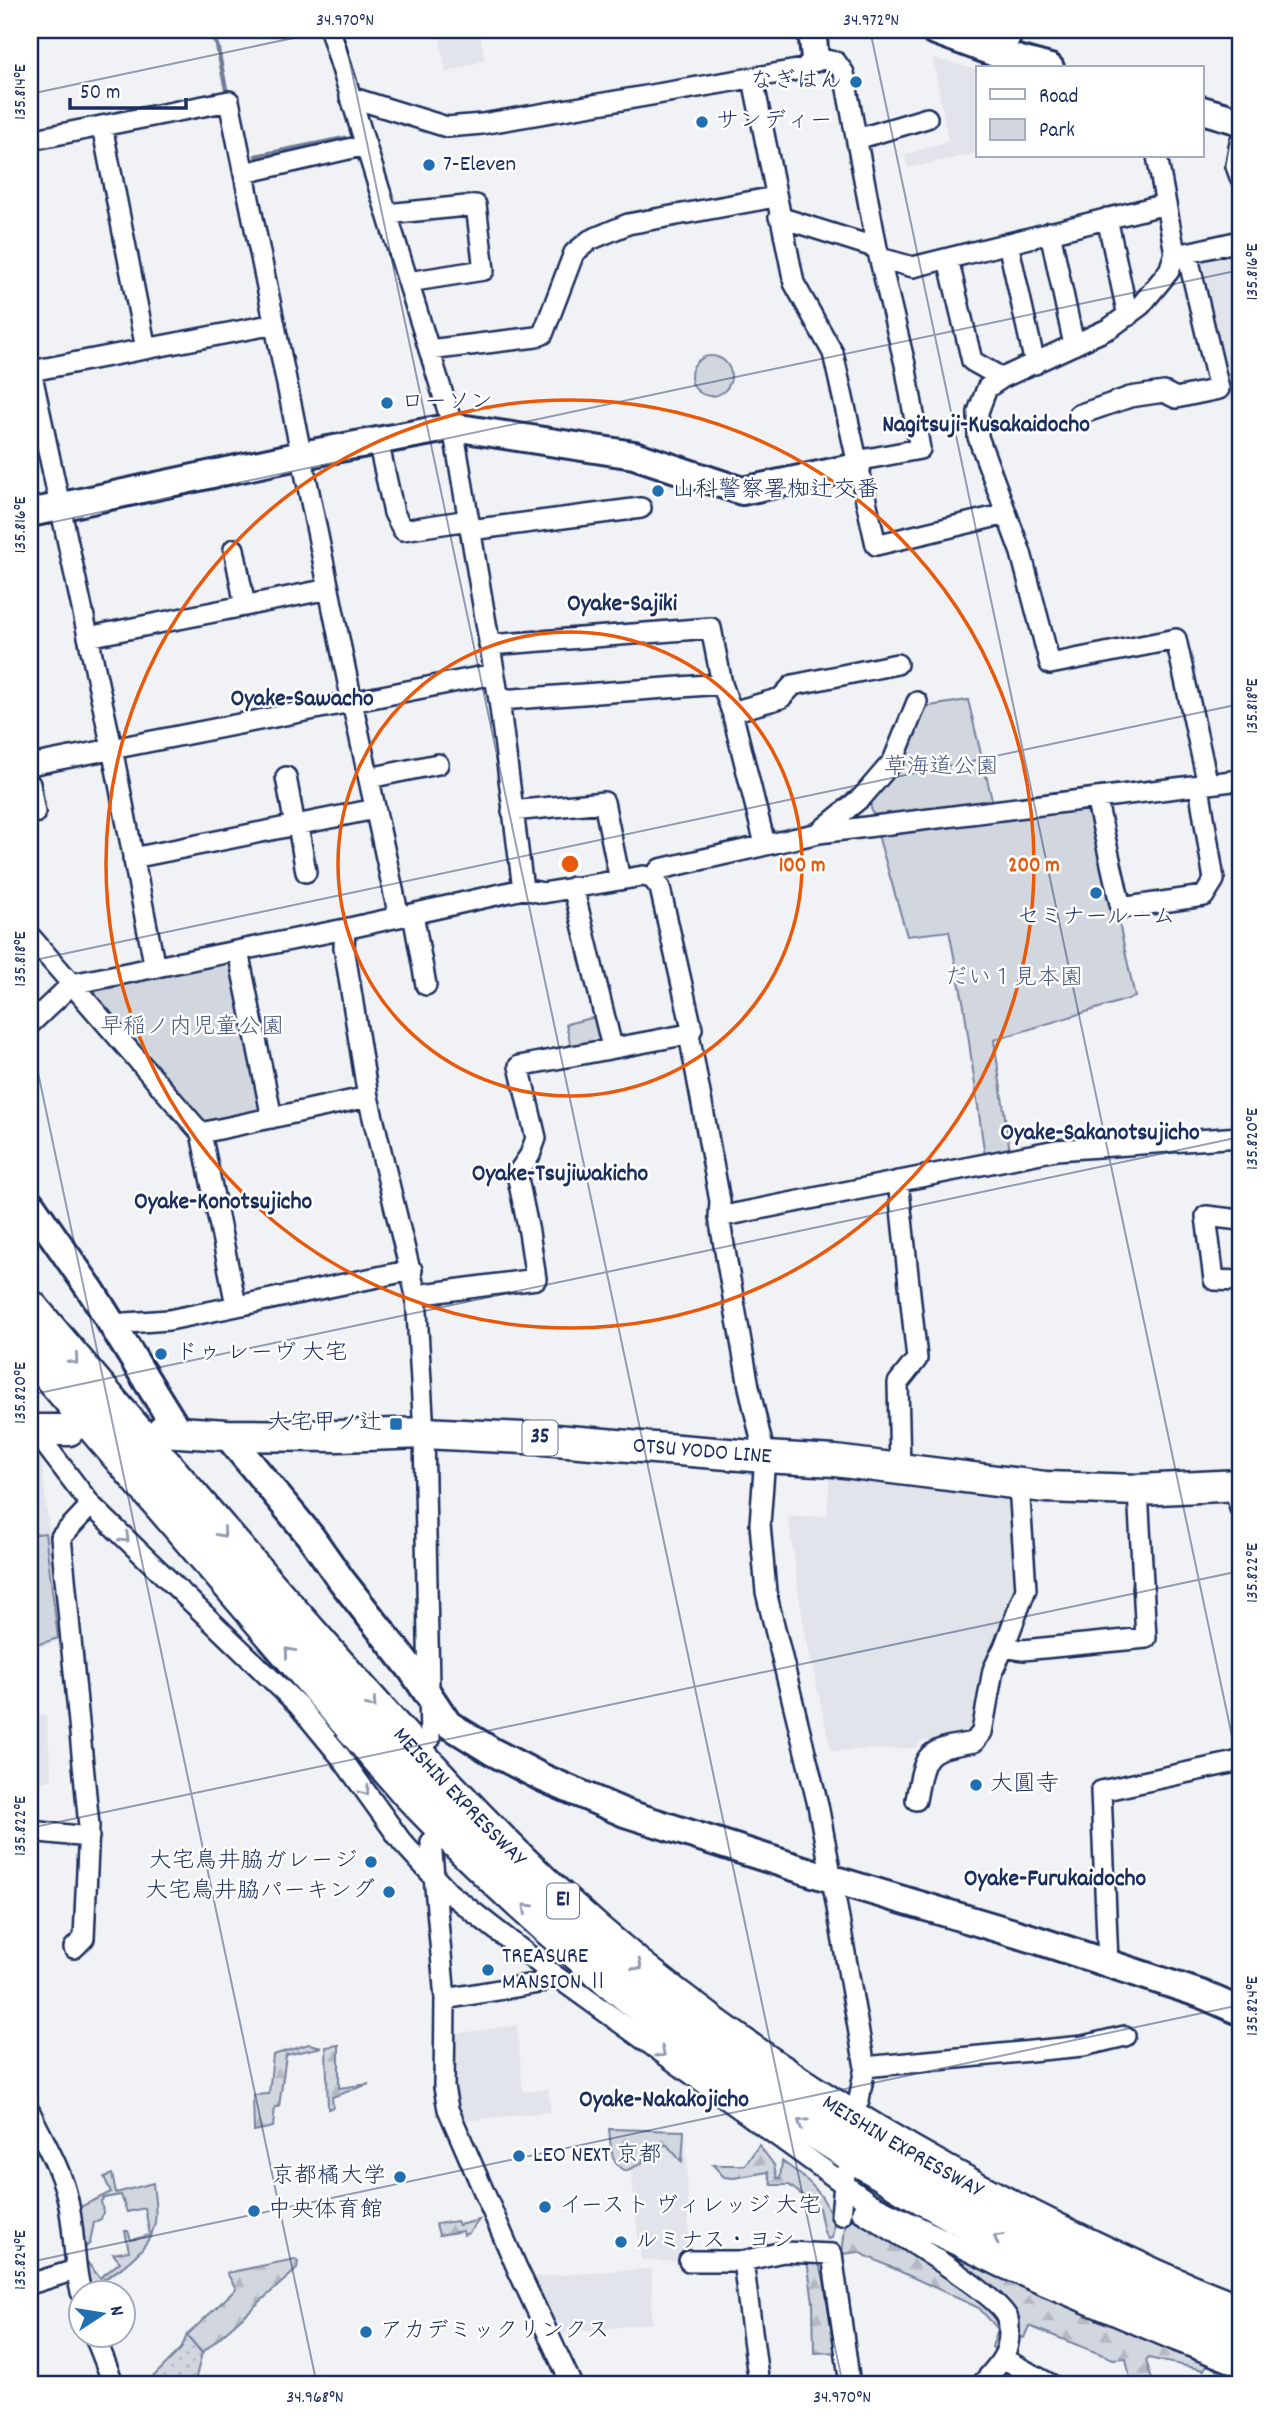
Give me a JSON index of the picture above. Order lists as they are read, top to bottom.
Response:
{
  "streets": {
    "highway": ["MEISHIN EXPRESSWAY", "E1"],
    "main road": ["35", "OTSU YODO LINE"]
  },
  "districts": [
    "Nagitsuji-Kusakaidocho",
    "Oyake-Sajiki",
    "Oyake-Sawacho",
    "Oyake-Sakanotsujicho",
    "Oyake-Tsujiwakicho",
    "Oyake-Konotsujicho",
    "Oyake-Furukaidocho",
    "Oyake-Nakakojicho"
  ],
  "parks": ["草海道公園", "だい１見本園", "早稲ノ内児童公園"],
  "places": {
    "other": [
      "なぎはん",
      "サンディー",
      "7-Eleven",
      "ローソン",
      "山科警察署椥辻交番",
      "セミナールーム",
      "ドゥ レーヴ 大宅",
      "大圓寺",
      "大宅鳥井脇ガレージ",
      "大宅鳥井脇パーキング",
      "TREASURE MANSION Ⅱ",
      "LEO NEXT 京都",
      "京都橘大学",
      "イースト ヴィレッジ 大宅",
      "中央体育館",
      "ルミナス・ヨシ",
      "アカデミックリンクス"
    ],
    "transit": ["大宅甲ノ辻"]
  },
  "legend": ["Road", "Park"],
  "scale_bar": "50 m",
  "north": "right",
  "coordinates": [
    "34.970°N",
    "34.972°N",
    "135.814°E",
    "135.816°E",
    "135.818°E",
    "135.820°E",
    "135.822°E",
    "135.824°E",
    "34.968°N"
  ],
  "rings": ["100 m", "200 m"]
}
